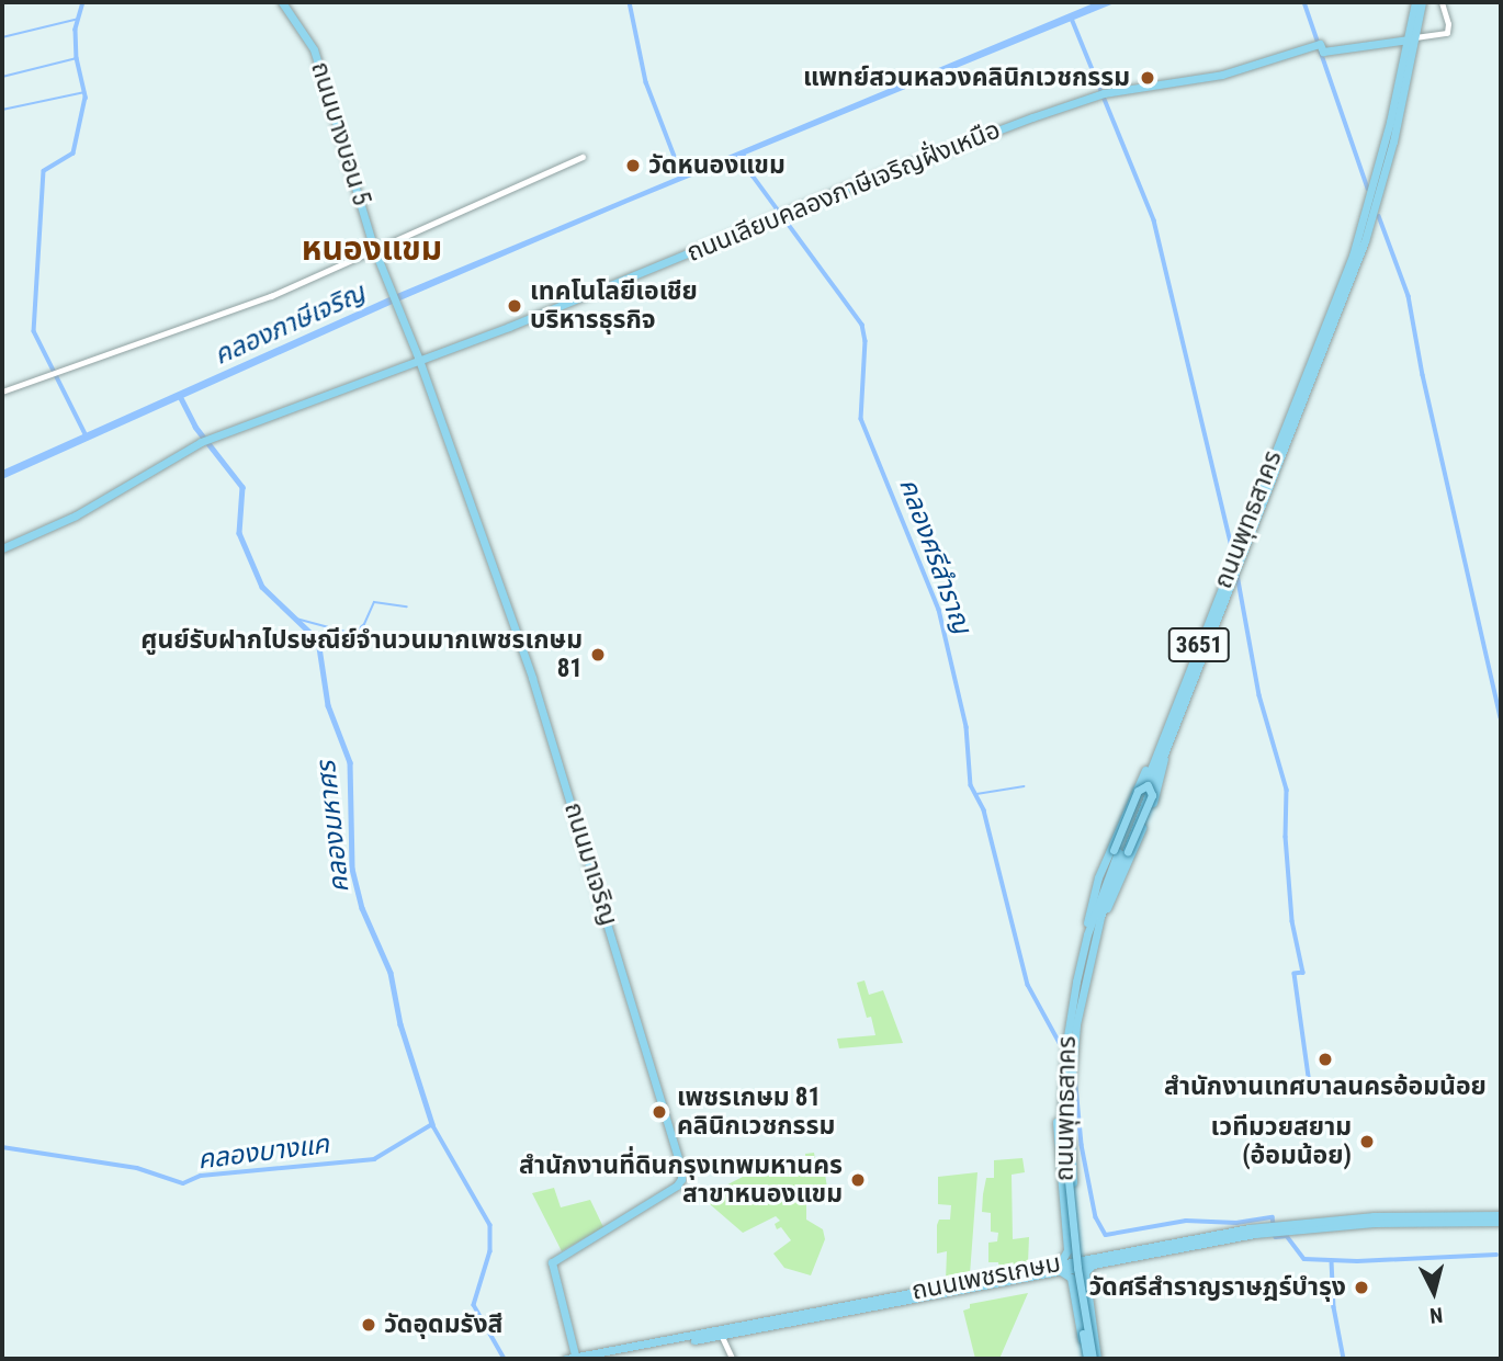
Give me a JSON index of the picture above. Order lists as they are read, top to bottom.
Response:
{
  "streets": {
    "main road": [
      "ถนนบางบอน 5",
      "ถนนเลียบคลองภาษีเจริญฝั่งเหนือ",
      "ถนนพุทธสาคร",
      "3651",
      "ถนนมาเจริญ",
      "ถนนเพชรเกษม"
    ]
  },
  "crossings": [
    ["ถนนบางบอน 5", "ถนนมาเจริญ"],
    ["ถนนเลียบคลองภาษีเจริญฝั่งเหนือ", "ถนนพุทธสาคร"],
    ["ถนนเลียบคลองภาษีเจริญฝั่งเหนือ", "ถนนมาเจริญ"],
    ["ถนนมาเจริญ", "ถนนเพชรเกษม"]
  ],
  "districts": ["หนองแขม"],
  "water": [
    "คลองภาษีเจริญ",
    "คลองศรีสำราญ",
    "คลองมหาศร",
    "คลองบางแค"
  ],
  "places": [
    "แพทย์สวนหลวงคลินิกเวชกรรม",
    "วัดหนองแขม",
    "เทคโนโลยีเอเชีย บริหารธุรกิจ",
    "ศูนย์รับฝากไปรษณีย์จำนวนมากเพชรเกษม 81",
    "สำนักงานเทศบาลนครอ้อมน้อย",
    "เพชรเกษม 81 คลินิกเวชกรรม",
    "เวทีมวยสยาม (อ้อมน้อย)",
    "สำนักงานที่ดินกรุงเทพมหานคร สาขาหนองแขม",
    "วัดศรีสําราญราษฎร์บํารุง",
    "วัดอุดมรังสี"
  ],
  "north": "bottom"
}
